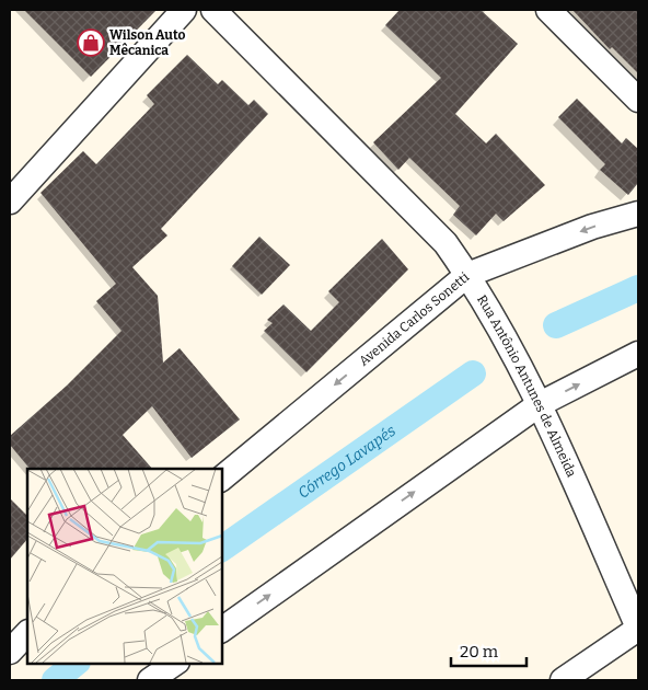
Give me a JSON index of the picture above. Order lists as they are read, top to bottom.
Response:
{
  "streets": {
    "street": ["Avenida Carlos Sonetti", "Rua Antônio Antunes de Almeida"]
  },
  "crossings": [
    ["Avenida Carlos Sonetti", "Rua Antônio Antunes de Almeida"]
  ],
  "water": ["Córrego Lavapés"],
  "places": {
    "shop": ["Wilson Auto Mêcanica"]
  },
  "scale_bar": "20 m"
}
